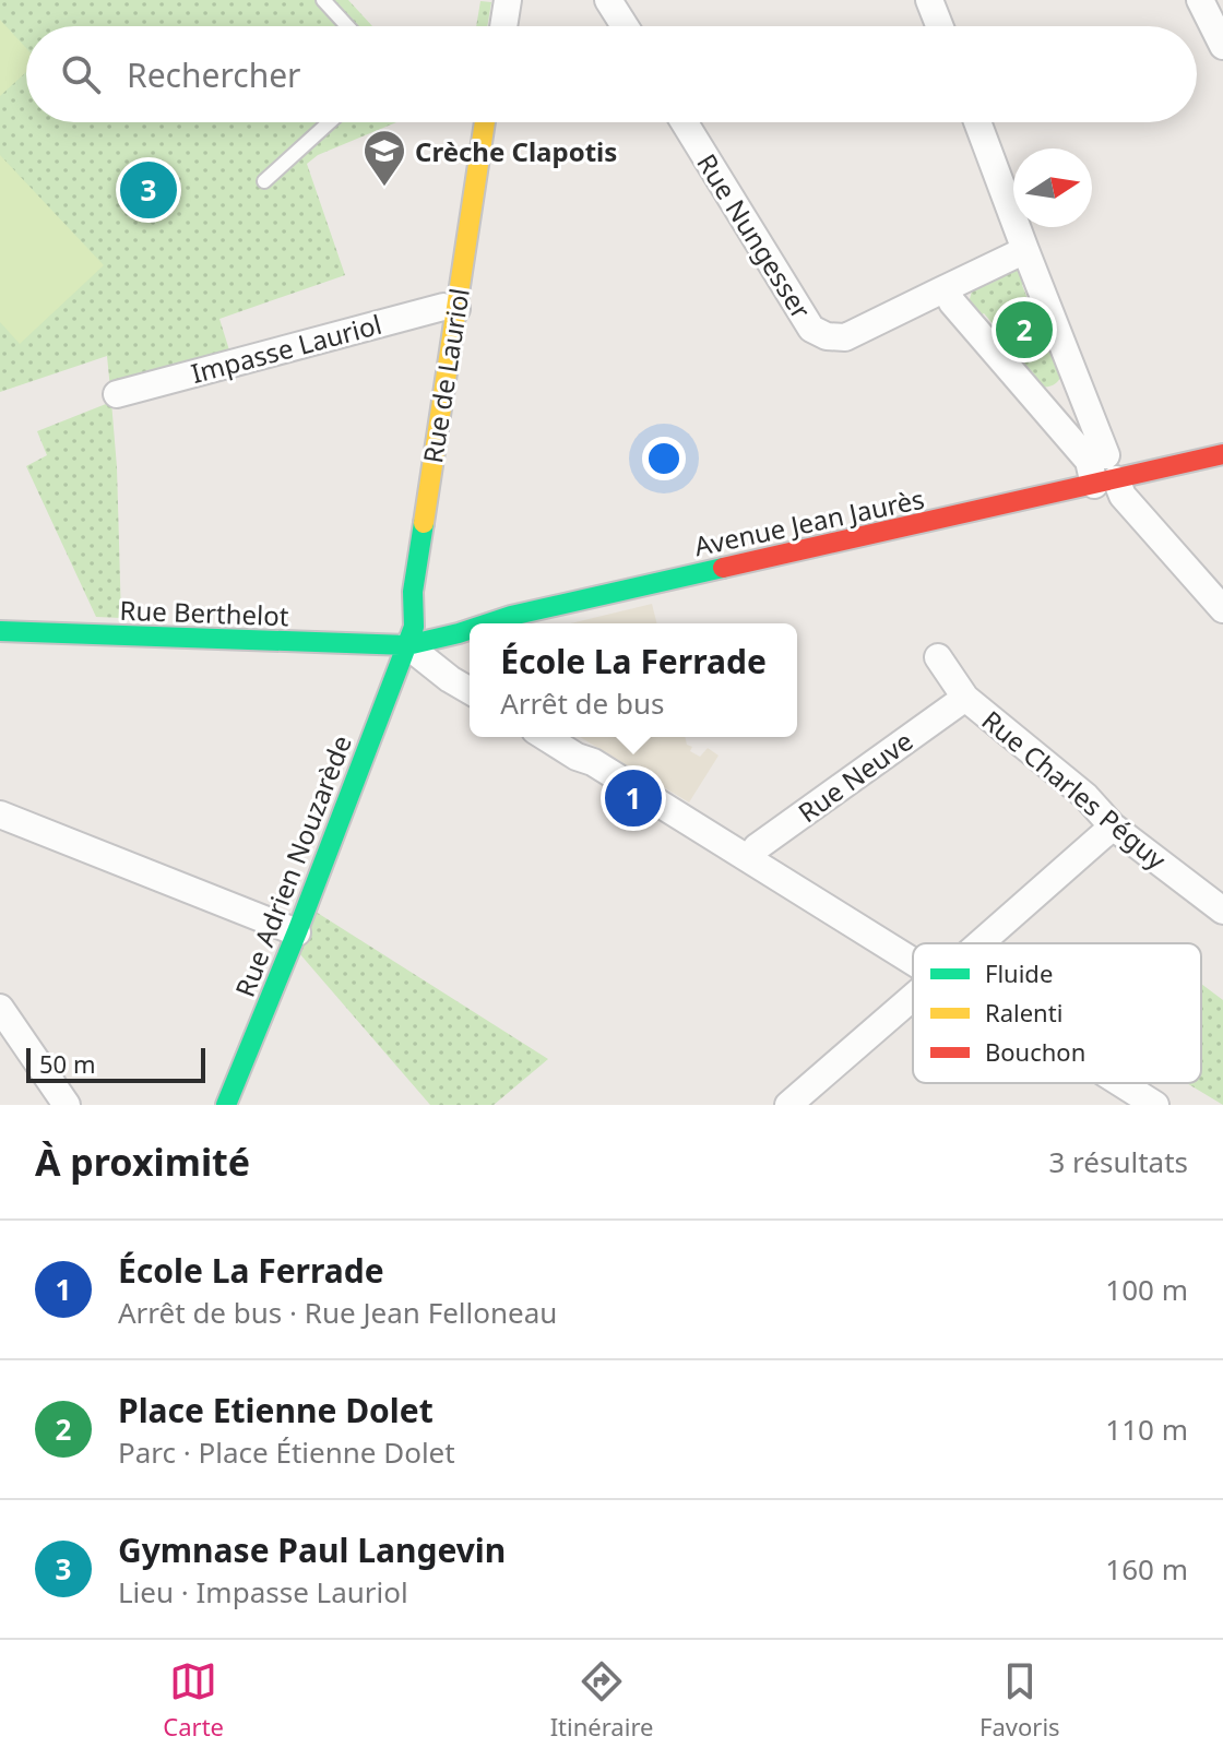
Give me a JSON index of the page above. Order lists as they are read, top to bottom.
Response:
{
  "streets": {
    "street": [
      "Rue Nungesser",
      "Impasse Lauriol",
      "Rue de Lauriol",
      "Avenue Jean Jaurès",
      "Rue Berthelot",
      "Rue Neuve",
      "Rue Charles Péguy",
      "Rue Adrien Nouzarède"
    ]
  },
  "crossings": [
    ["Impasse Lauriol", "Rue de Lauriol"],
    ["Rue de Lauriol", "Avenue Jean Jaurès"],
    ["Rue de Lauriol", "Rue Berthelot"],
    ["Rue de Lauriol", "Rue Adrien Nouzarède"],
    ["Avenue Jean Jaurès", "Rue Berthelot"],
    ["Avenue Jean Jaurès", "Rue Adrien Nouzarède"],
    ["Rue Berthelot", "Rue Adrien Nouzarède"],
    ["Rue Neuve", "Rue Charles Péguy"]
  ],
  "places": {
    "school or university": ["Crèche Clapotis"]
  },
  "legend": ["Fluide", "Ralenti", "Bouchon"],
  "scale_bar": "50 m",
  "north": "right",
  "page": {
    "search": "Rechercher",
    "pins": ["3", "2", "1"],
    "popup": ["École La Ferrade", "Arrêt de bus"],
    "scale": "50 m",
    "heading": ["À proximité", "3 résultats"],
    "list": [
      {
        "mark": "1",
        "name": "École La Ferrade",
        "note": "Arrêt de bus · Rue Jean Felloneau",
        "value": "100 m"
      },
      {
        "mark": "2",
        "name": "Place Etienne Dolet",
        "note": "Parc · Place Étienne Dolet",
        "value": "110 m"
      },
      {
        "mark": "3",
        "name": "Gymnase Paul Langevin",
        "note": "Lieu · Impasse Lauriol",
        "value": "160 m"
      }
    ],
    "nav": ["Carte", "Itinéraire", "Favoris"]
  }
}
